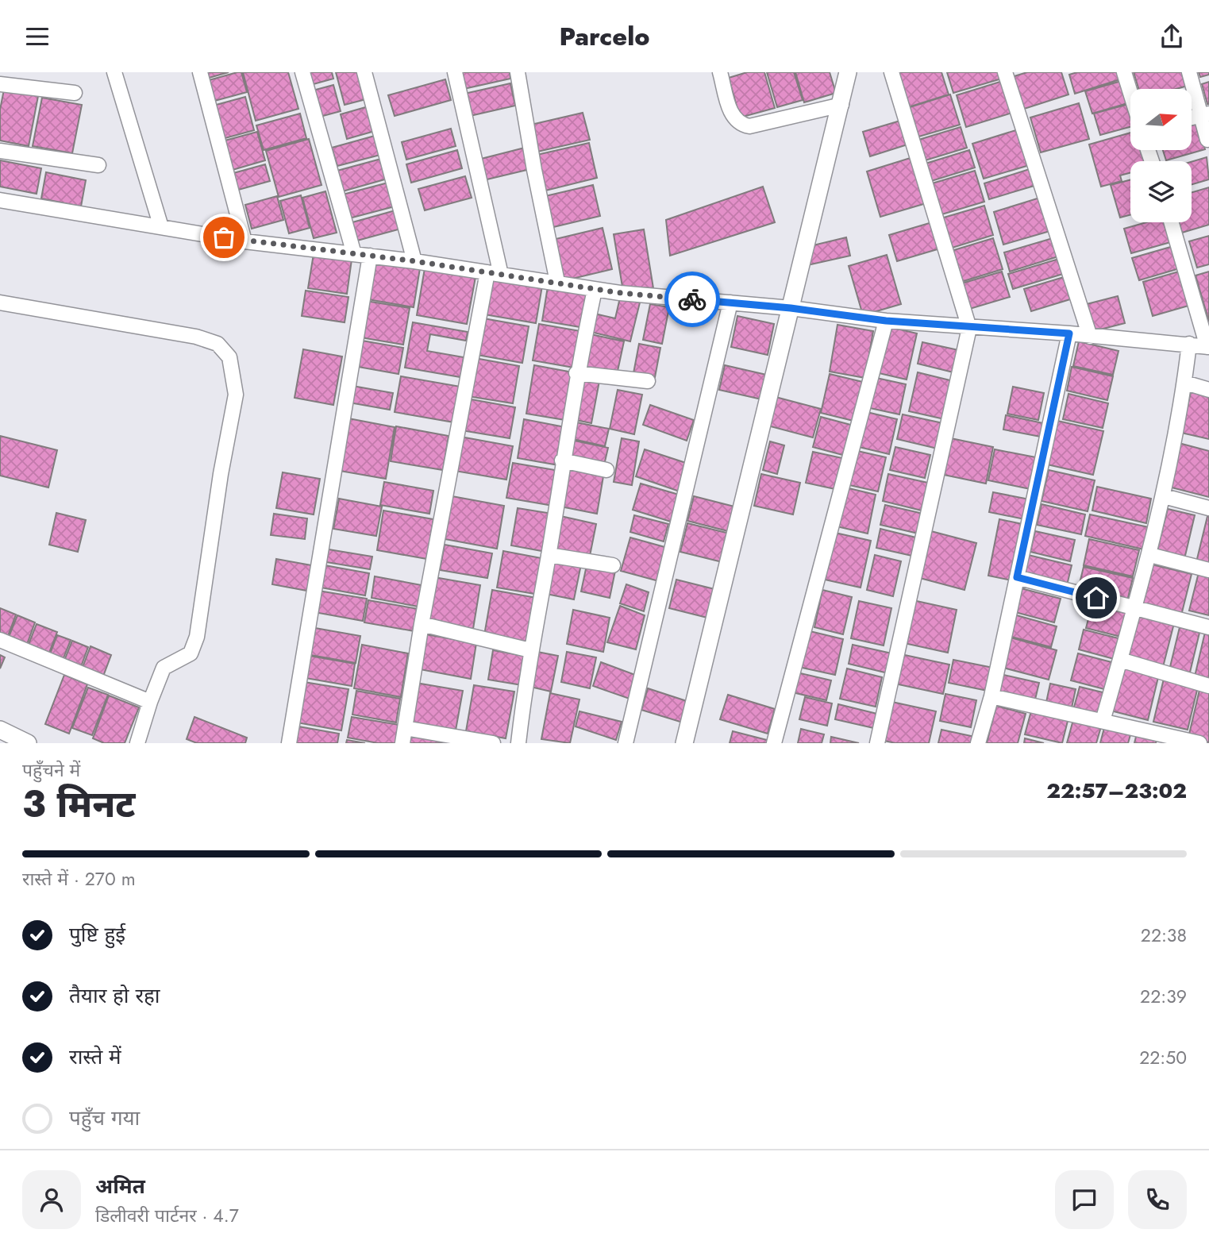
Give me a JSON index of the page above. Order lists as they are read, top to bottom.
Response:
{
  "north": "right",
  "page": {
    "header": "Parcelo",
    "heading": ["3 मिनट", "पहुँचने में", "22:57–23:02"],
    "panel": ["अमित", "डिलीवरी पार्टनर · 4.7"],
    "bar": "रास्ते में · 270 m",
    "list": [
      ["पुष्टि हुई", "22:38"],
      ["तैयार हो रहा", "22:39"],
      ["रास्ते में", "22:50"],
      "पहुँच गया"
    ]
  }
}
